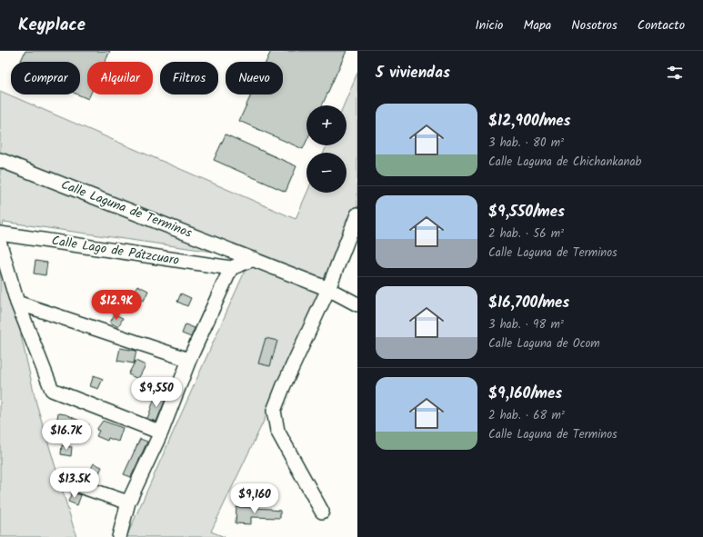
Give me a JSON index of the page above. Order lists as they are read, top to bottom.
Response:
{
  "streets": {
    "street": ["Calle Laguna de Terminos", "Calle Lago de Pátzcuaro"]
  },
  "page": {
    "header": "Keyplace",
    "nav": [
      "Inicio",
      "Mapa",
      "Nosotros",
      "Contacto"
    ],
    "heading": "5 viviendas",
    "chip": [
      "Comprar",
      "Alquilar",
      "Filtros",
      "Nuevo"
    ],
    "list": [
      {
        "name": "$12,900/mes",
        "note": "3 hab. · 80 m² · Calle Laguna de Chichankanab"
      },
      {
        "name": "$9,550/mes",
        "note": "2 hab. · 56 m² · Calle Laguna de Terminos"
      },
      {
        "name": "$16,700/mes",
        "note": "3 hab. · 98 m² · Calle Laguna de Ocom"
      },
      {
        "name": "$9,160/mes",
        "note": "2 hab. · 68 m² · Calle Laguna de Terminos"
      }
    ],
    "map_buttons": ["+", "−"],
    "price": [
      "$12.9K",
      "$9,550",
      "$16.7K",
      "$13.5K",
      "$9,160"
    ]
  }
}
